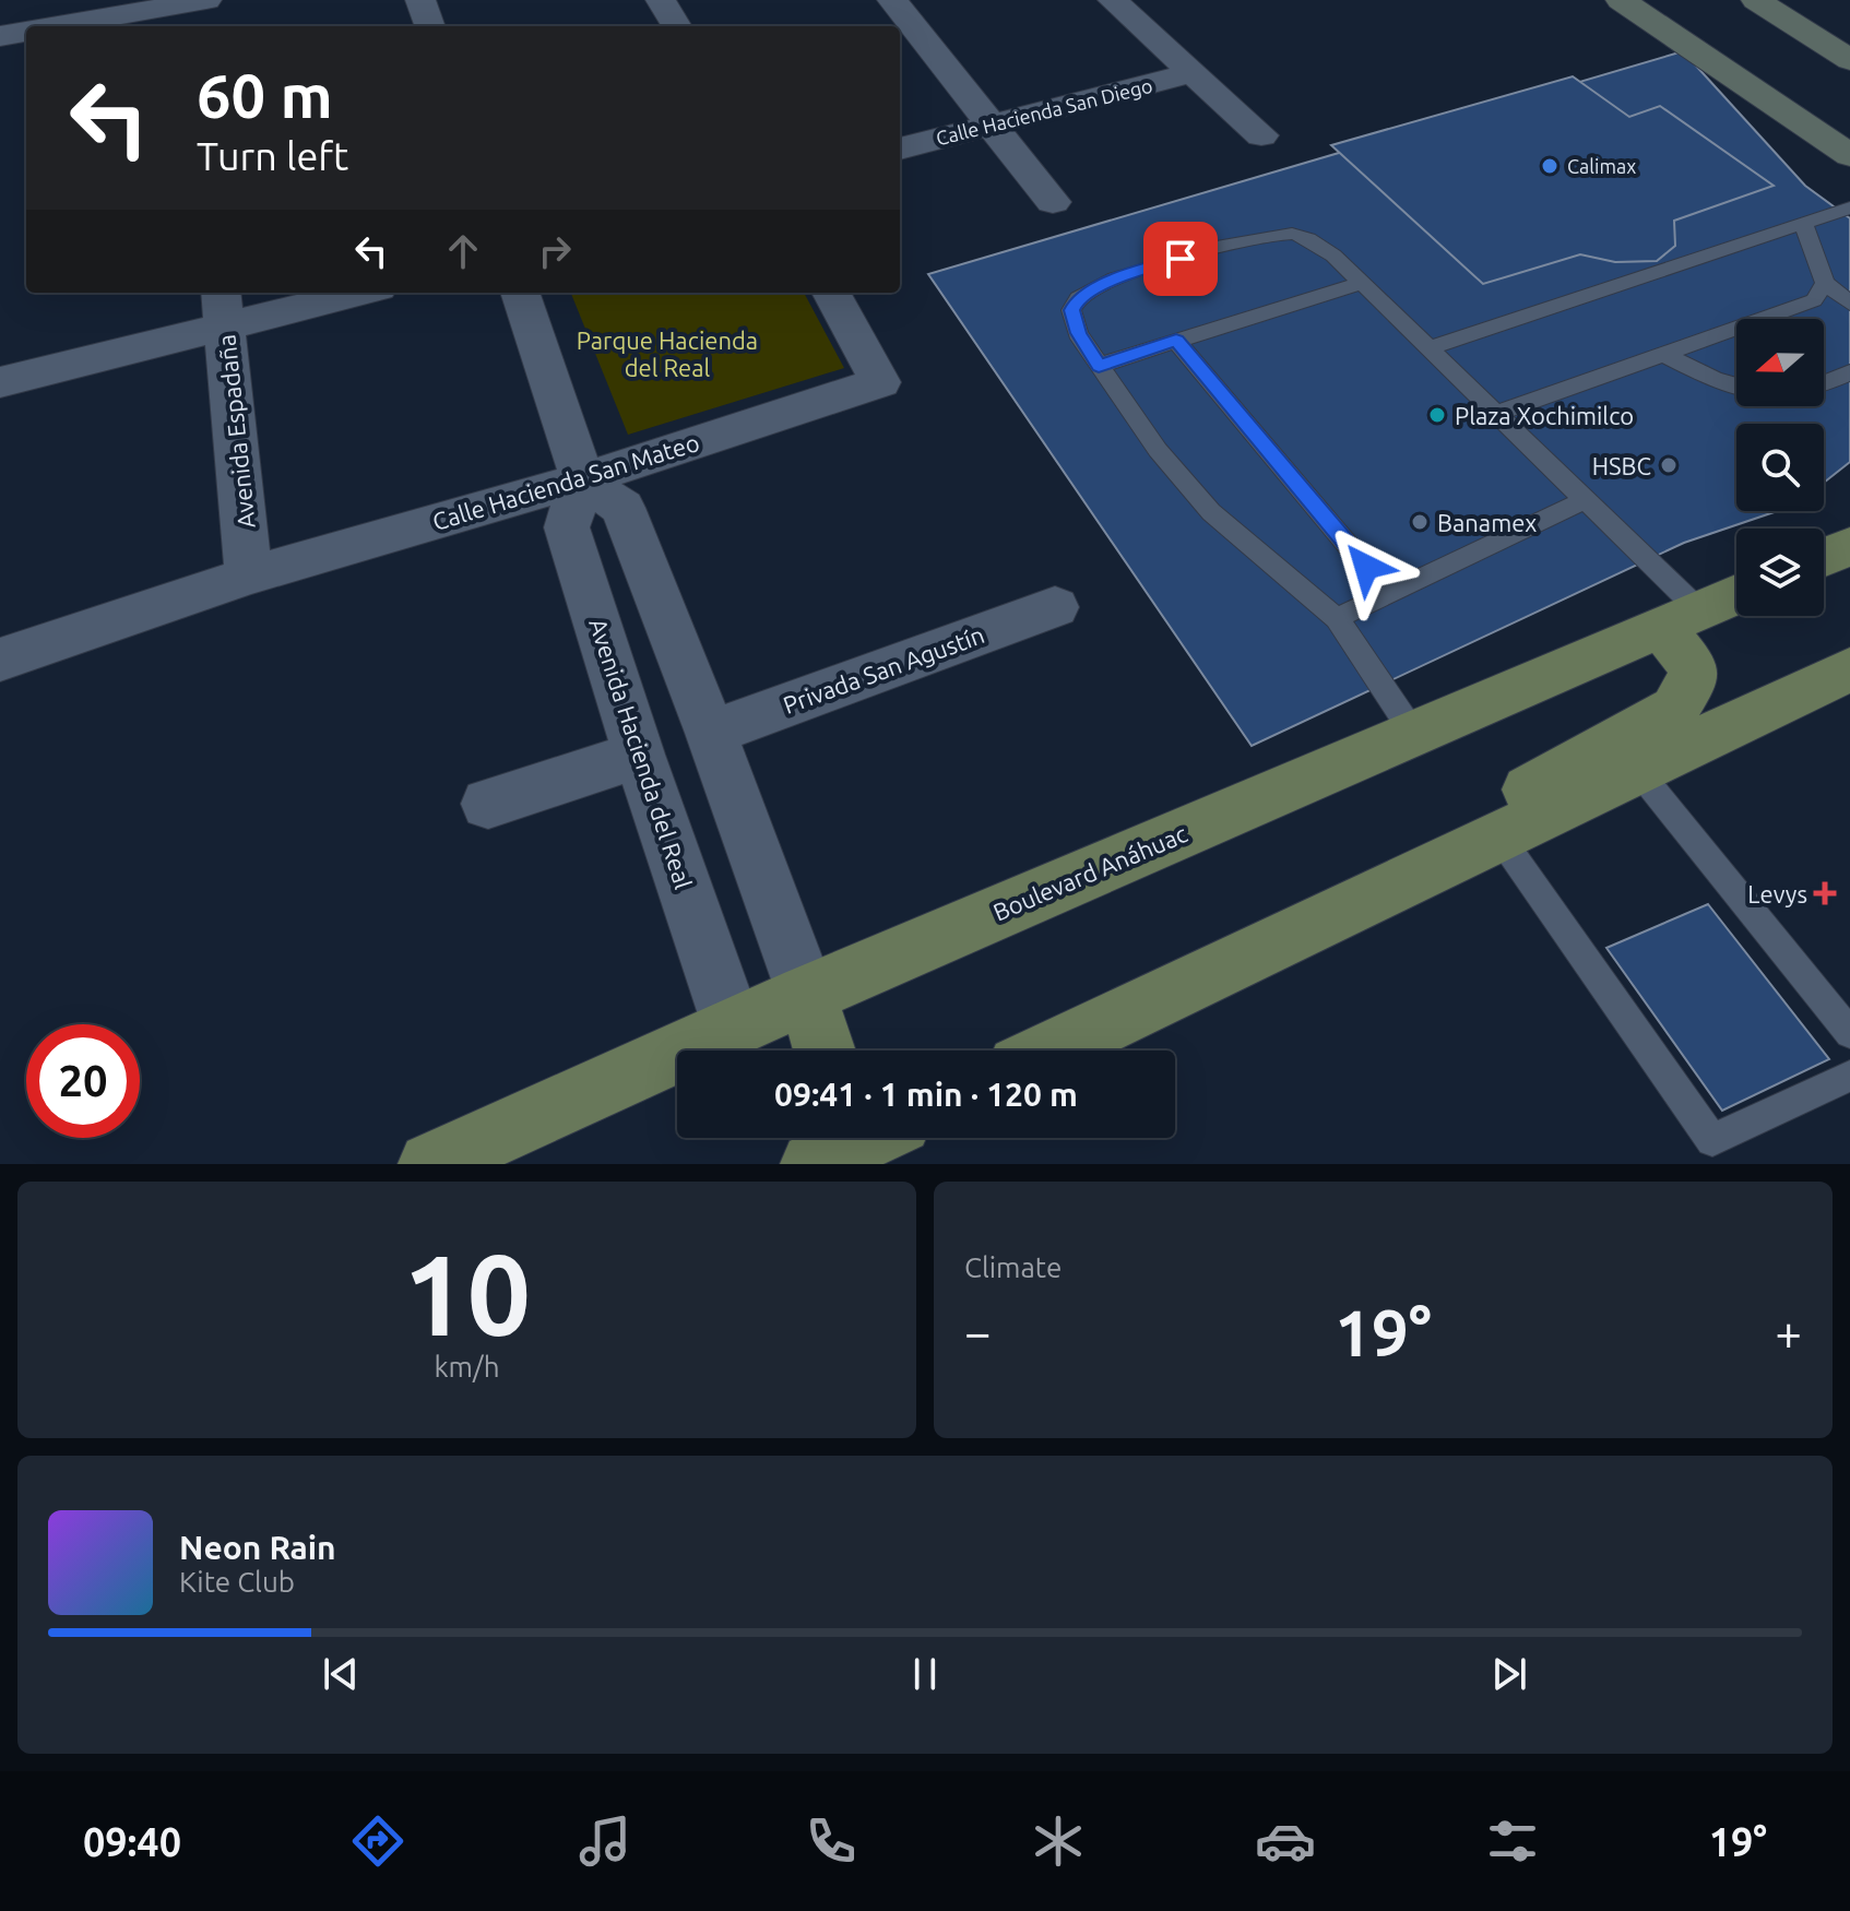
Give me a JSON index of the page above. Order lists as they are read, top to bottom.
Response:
{
  "streets": {
    "main road": ["Boulevard Anáhuac"],
    "street": [
      "Calle Hacienda San Diego",
      "Avenida Espadaña",
      "Calle Hacienda San Mateo",
      "Privada San Agustín",
      "Avenida Hacienda del Real"
    ]
  },
  "crossings": [
    ["Avenida Espadaña", "Calle Hacienda San Mateo"],
    ["Calle Hacienda San Mateo", "Avenida Hacienda del Real"],
    ["Avenida Hacienda del Real", "Boulevard Anáhuac"]
  ],
  "parks": ["Parque Hacienda del Real"],
  "places": {
    "other": [
      "Calimax",
      "Plaza Xochimilco",
      "HSBC",
      "Banamex"
    ],
    "health": ["Levys"]
  },
  "north": "left",
  "page": {
    "turn": ["60 m", "Turn left"],
    "limit": "20",
    "trip": "09:41 · 1 min · 120 m",
    "tile": [
      ["10", "km/h"],
      "Climate"
    ],
    "heat": ["−", "19°", "+"],
    "song": ["Neon Rain", "Kite Club"],
    "tabs": ["09:40", "19°"]
  }
}
